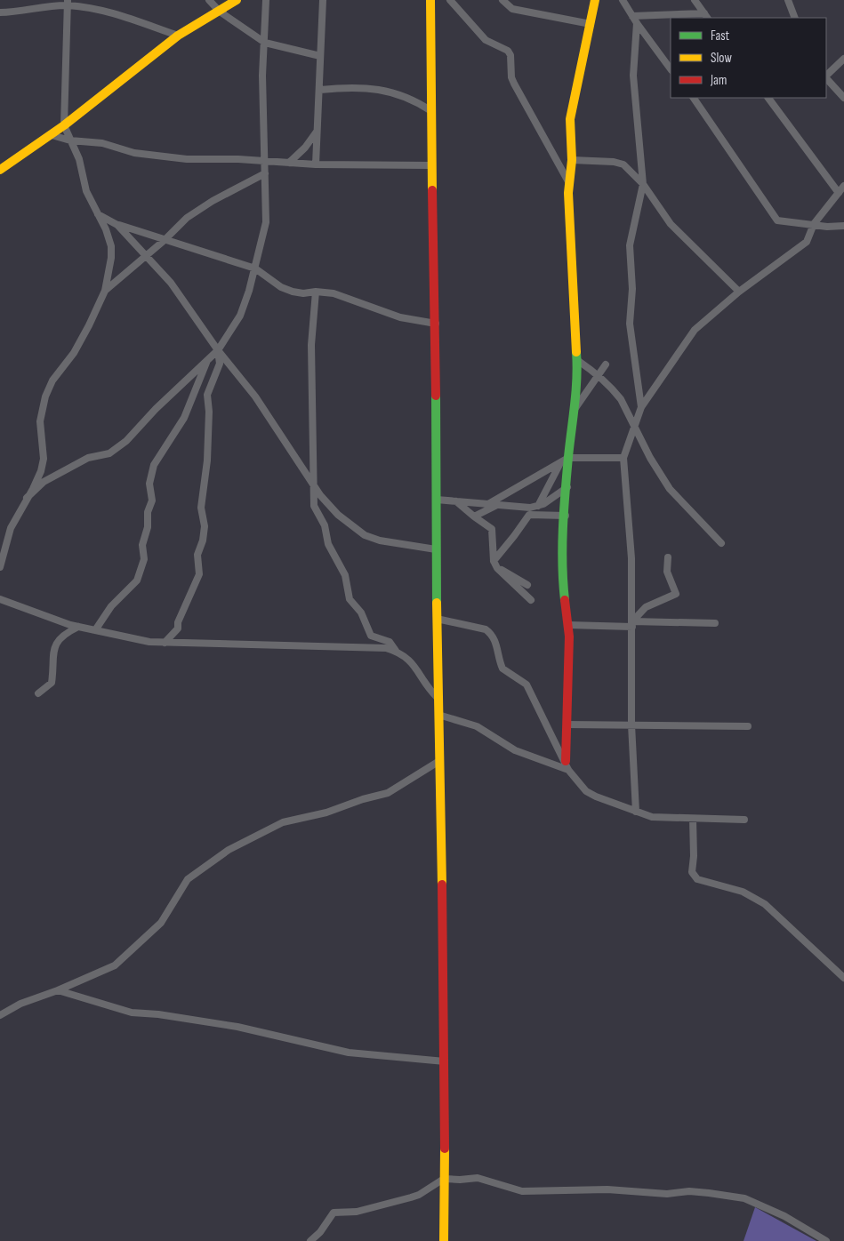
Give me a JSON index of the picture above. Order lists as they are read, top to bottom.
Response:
{
  "legend": ["Fast", "Slow", "Jam"]
}
